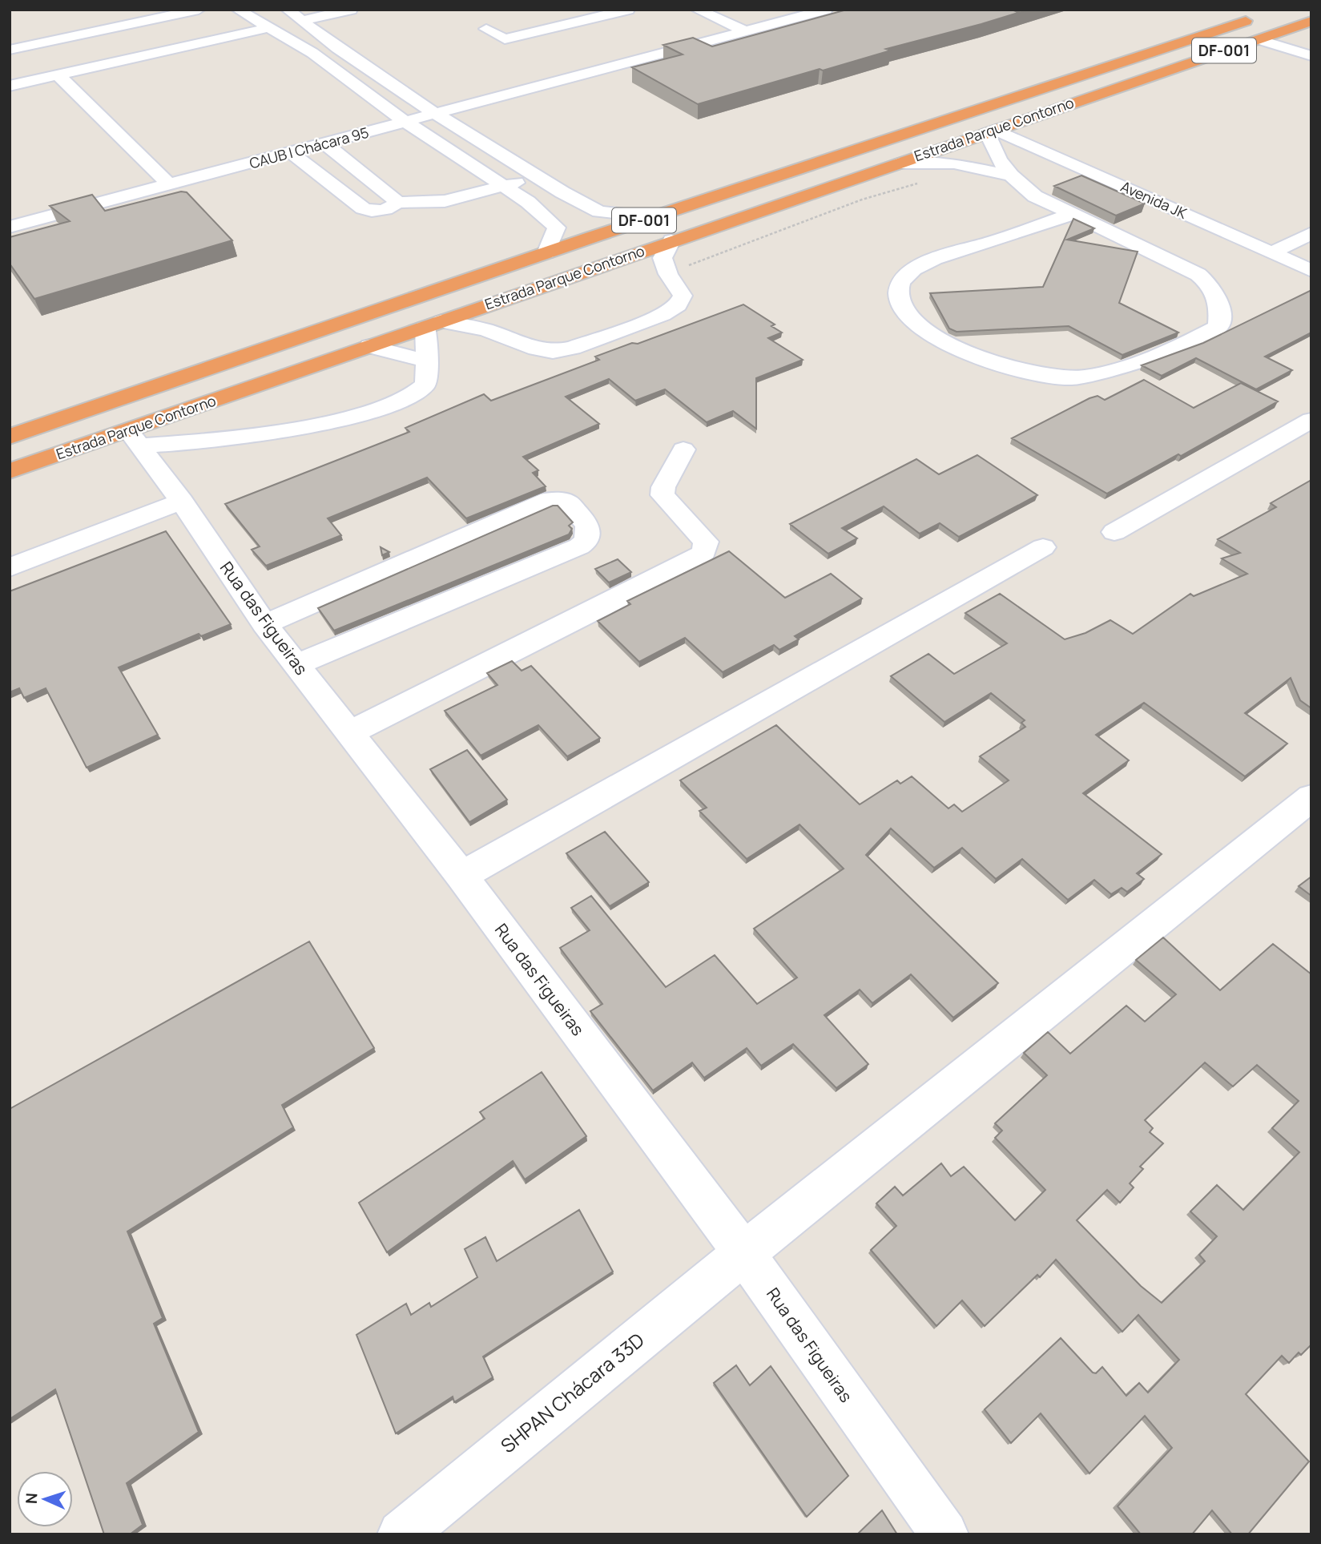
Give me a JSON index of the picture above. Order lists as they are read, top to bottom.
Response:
{
  "streets": {
    "highway": ["DF-001", "Estrada Parque Contorno"],
    "street": [
      "CAUB I Chácara 95",
      "Avenida JK",
      "Rua das Figueiras",
      "SHPAN Chácara 33D"
    ]
  },
  "crossings": [
    ["Estrada Parque Contorno", "Avenida JK"],
    ["Estrada Parque Contorno", "Rua das Figueiras"],
    ["Rua das Figueiras", "SHPAN Chácara 33D"]
  ],
  "north": "left"
}
